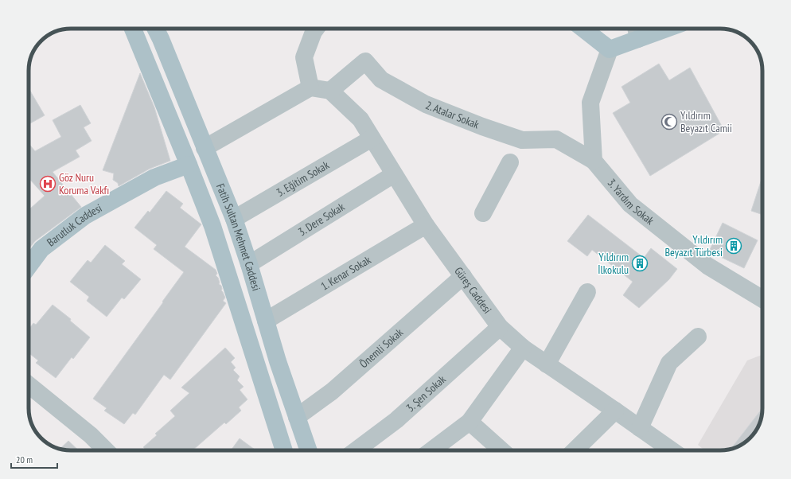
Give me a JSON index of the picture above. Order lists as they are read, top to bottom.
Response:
{
  "streets": {
    "main road": ["Barutluk Caddesi", "Fatih Sultan Mehmet Caddesi"],
    "street": [
      "2. Atalar Sokak",
      "3. Eğitim Sokak",
      "3. Yardım Sokak",
      "3. Dere Sokak",
      "1. Kenar Sokak",
      "Güreş Caddesi",
      "Önemli Sokak",
      "3. Şen Sokak"
    ]
  },
  "crossings": [
    ["2. Atalar Sokak", "3. Yardım Sokak"],
    ["2. Atalar Sokak", "Güreş Caddesi"],
    ["3. Eğitim Sokak", "Fatih Sultan Mehmet Caddesi"],
    ["3. Eğitim Sokak", "Güreş Caddesi"],
    ["3. Dere Sokak", "Fatih Sultan Mehmet Caddesi"],
    ["3. Dere Sokak", "Güreş Caddesi"],
    ["Barutluk Caddesi", "Fatih Sultan Mehmet Caddesi"],
    ["Fatih Sultan Mehmet Caddesi", "1. Kenar Sokak"],
    ["Fatih Sultan Mehmet Caddesi", "Önemli Sokak"],
    ["1. Kenar Sokak", "Güreş Caddesi"],
    ["Güreş Caddesi", "Önemli Sokak"],
    ["Güreş Caddesi", "3. Şen Sokak"]
  ],
  "places": {
    "mosque": ["Yıldırım Beyazıt Camii"],
    "hospital": ["Göz Nuru Koruma Vakfı"],
    "building": ["Yıldırım Beyazıt Türbesi", "Yıldırım İlkokulu"]
  },
  "scale_bar": "20 m"
}
